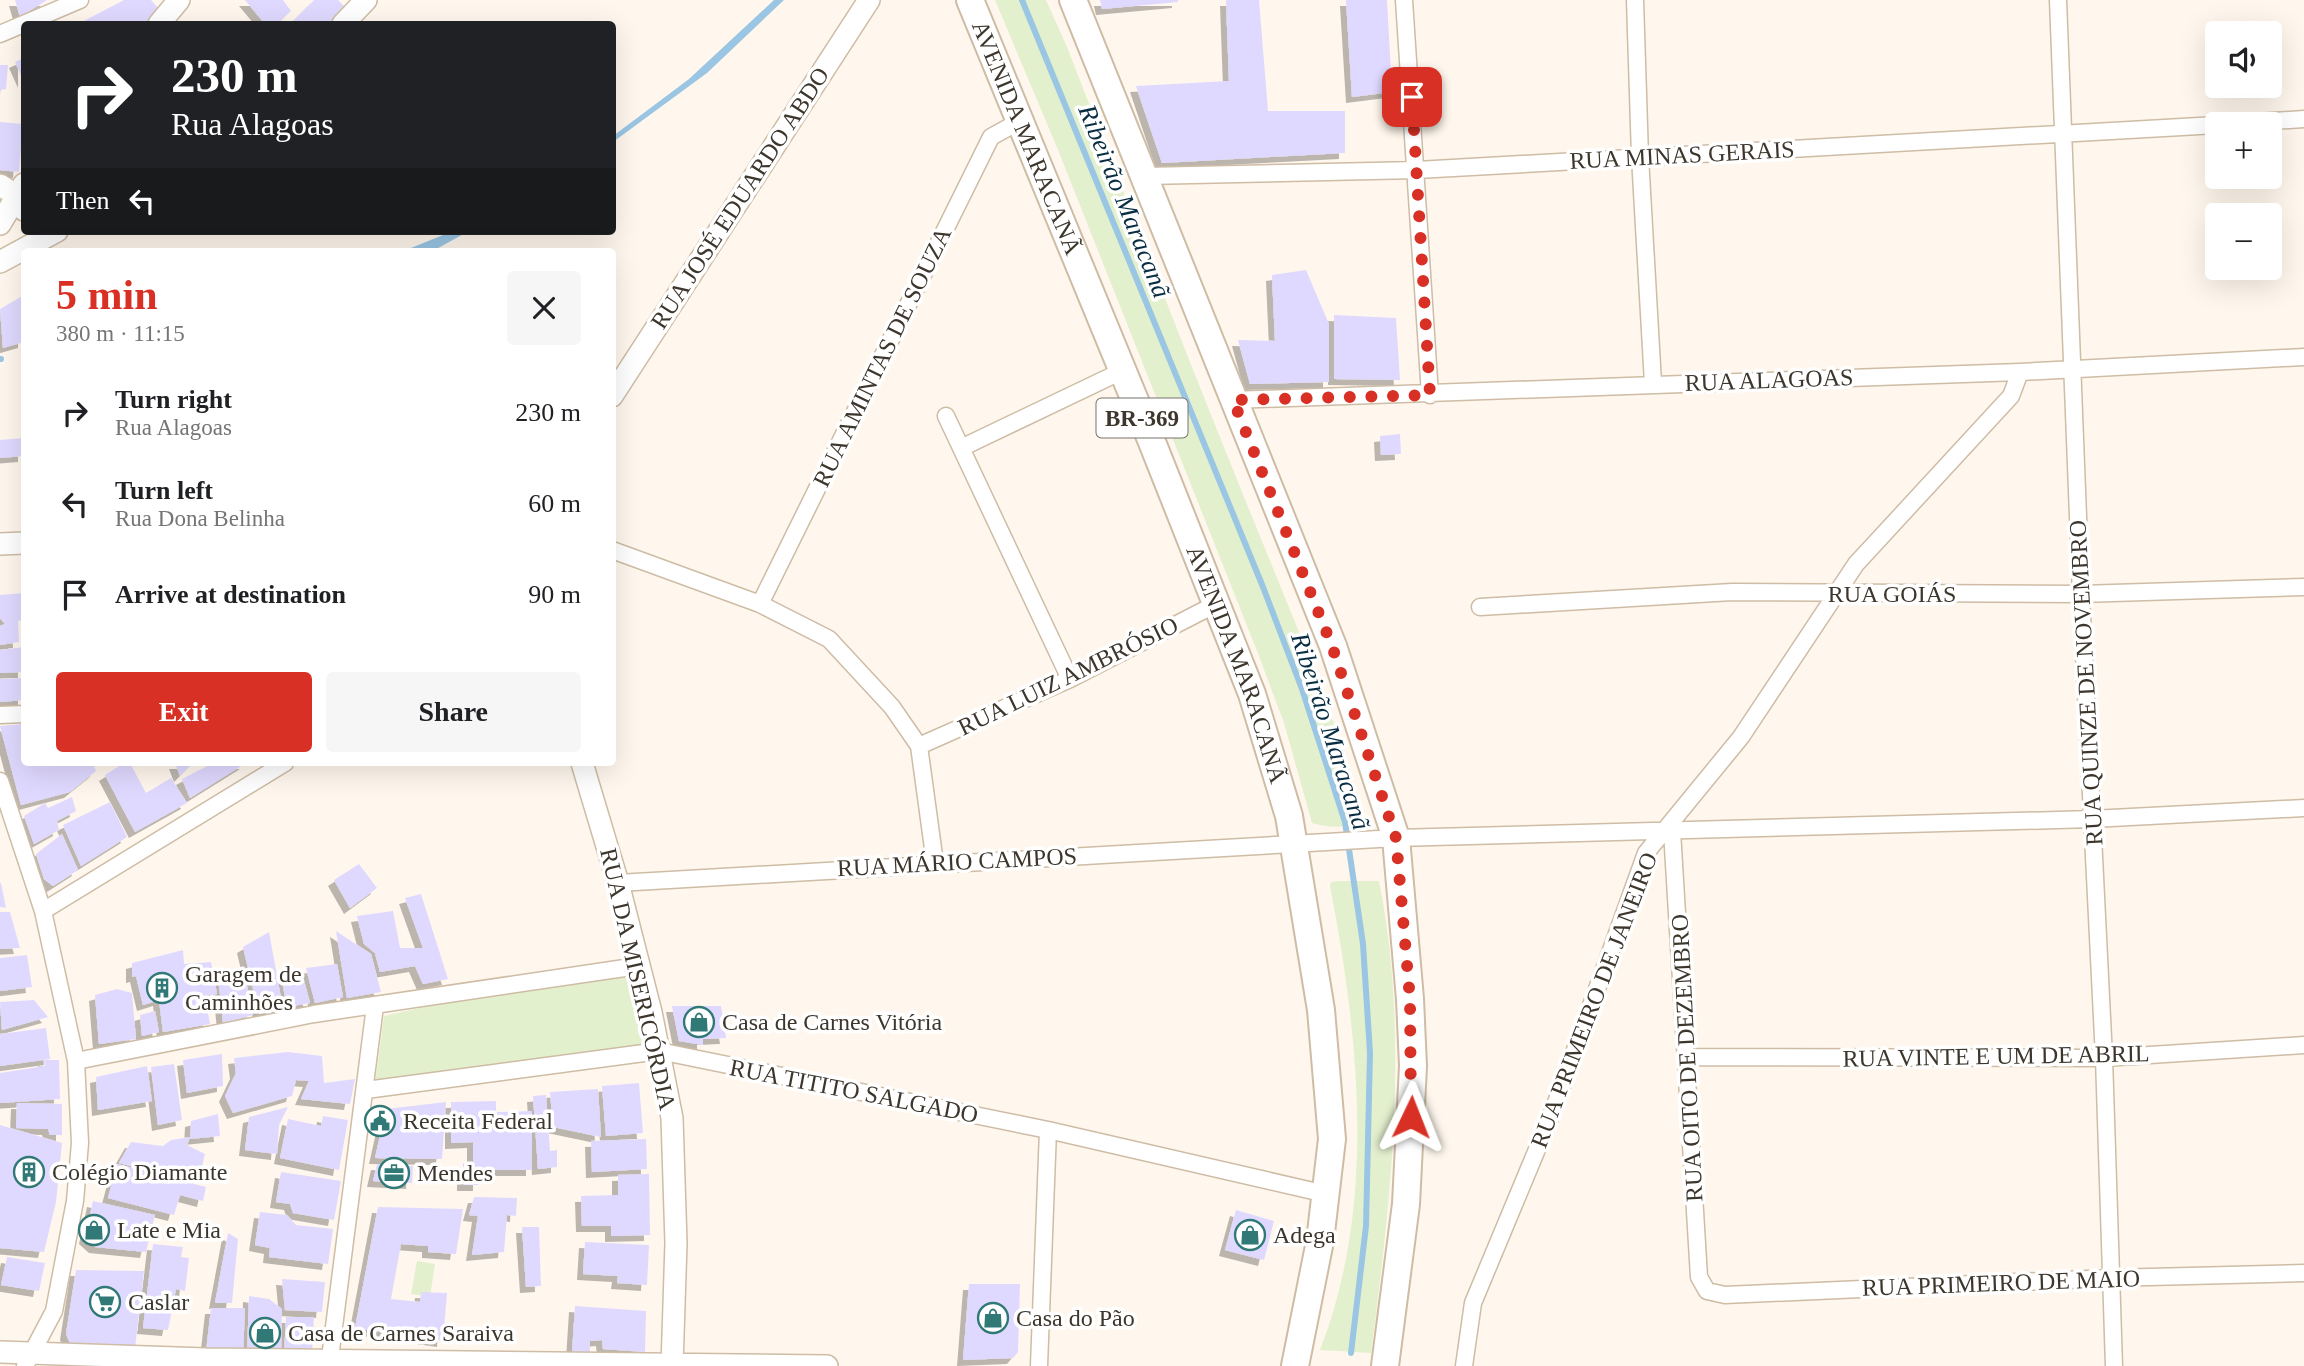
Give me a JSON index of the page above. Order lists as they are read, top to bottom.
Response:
{
  "streets": {
    "main road": ["AVENIDA MARACANÃ", "BR-369"],
    "street": [
      "RUA MINAS GERAIS",
      "RUA JOSÉ EDUARDO ABDO",
      "RUA AMINTAS DE SOUZA",
      "RUA ALAGOAS",
      "RUA GOIÁS",
      "RUA LUIZ AMBRÓSIO",
      "RUA QUINZE DE NOVEMBRO",
      "RUA MÁRIO CAMPOS",
      "RUA DA MISERICÓRDIA",
      "RUA PRIMEIRO DE JANEIRO",
      "RUA VINTE E UM DE ABRIL",
      "RUA OITO DE DEZEMBRO",
      "RUA TITITO SALGADO",
      "RUA PRIMEIRO DE MAIO"
    ]
  },
  "crossings": [
    ["AVENIDA MARACANÃ", "RUA AMINTAS DE SOUZA"],
    ["AVENIDA MARACANÃ", "RUA LUIZ AMBRÓSIO"],
    ["AVENIDA MARACANÃ", "RUA MÁRIO CAMPOS"],
    ["AVENIDA MARACANÃ", "RUA TITITO SALGADO"],
    ["RUA MINAS GERAIS", "RUA QUINZE DE NOVEMBRO"],
    ["RUA ALAGOAS", "RUA QUINZE DE NOVEMBRO"],
    ["RUA ALAGOAS", "RUA PRIMEIRO DE JANEIRO"],
    ["RUA GOIÁS", "RUA QUINZE DE NOVEMBRO"],
    ["RUA GOIÁS", "RUA PRIMEIRO DE JANEIRO"],
    ["RUA QUINZE DE NOVEMBRO", "RUA MÁRIO CAMPOS"],
    ["RUA QUINZE DE NOVEMBRO", "RUA VINTE E UM DE ABRIL"],
    ["RUA QUINZE DE NOVEMBRO", "RUA PRIMEIRO DE MAIO"],
    ["RUA MÁRIO CAMPOS", "RUA DA MISERICÓRDIA"],
    ["RUA MÁRIO CAMPOS", "RUA PRIMEIRO DE JANEIRO"],
    ["RUA MÁRIO CAMPOS", "RUA OITO DE DEZEMBRO"],
    ["RUA DA MISERICÓRDIA", "RUA TITITO SALGADO"],
    ["RUA PRIMEIRO DE JANEIRO", "RUA OITO DE DEZEMBRO"],
    ["RUA VINTE E UM DE ABRIL", "RUA OITO DE DEZEMBRO"],
    ["RUA OITO DE DEZEMBRO", "RUA PRIMEIRO DE MAIO"]
  ],
  "water": ["Ribeirão Maracanã"],
  "places": {
    "building": ["Garagem de Caminhões", "Colégio Diamante"],
    "shop": [
      "Casa de Carnes Vitória",
      "Late e Mia",
      "Adega",
      "Casa do Pão",
      "Casa de Carnes Saraiva"
    ],
    "public building": ["Receita Federal"],
    "office": ["Mendes"],
    "supermarket": ["Caslar"]
  },
  "page": {
    "map_buttons": ["+", "−"],
    "turn": ["230 m", "Rua Alagoas"],
    "then": "Then",
    "heading": ["5 min", "380 m · 11:15"],
    "list": [
      {
        "name": "Turn right",
        "note": "Rua Alagoas",
        "value": "230 m"
      },
      {
        "name": "Turn left",
        "note": "Rua Dona Belinha",
        "value": "60 m"
      },
      {
        "name": "Arrive at destination",
        "value": "90 m"
      }
    ],
    "buttons": ["Exit", "Share"]
  }
}
